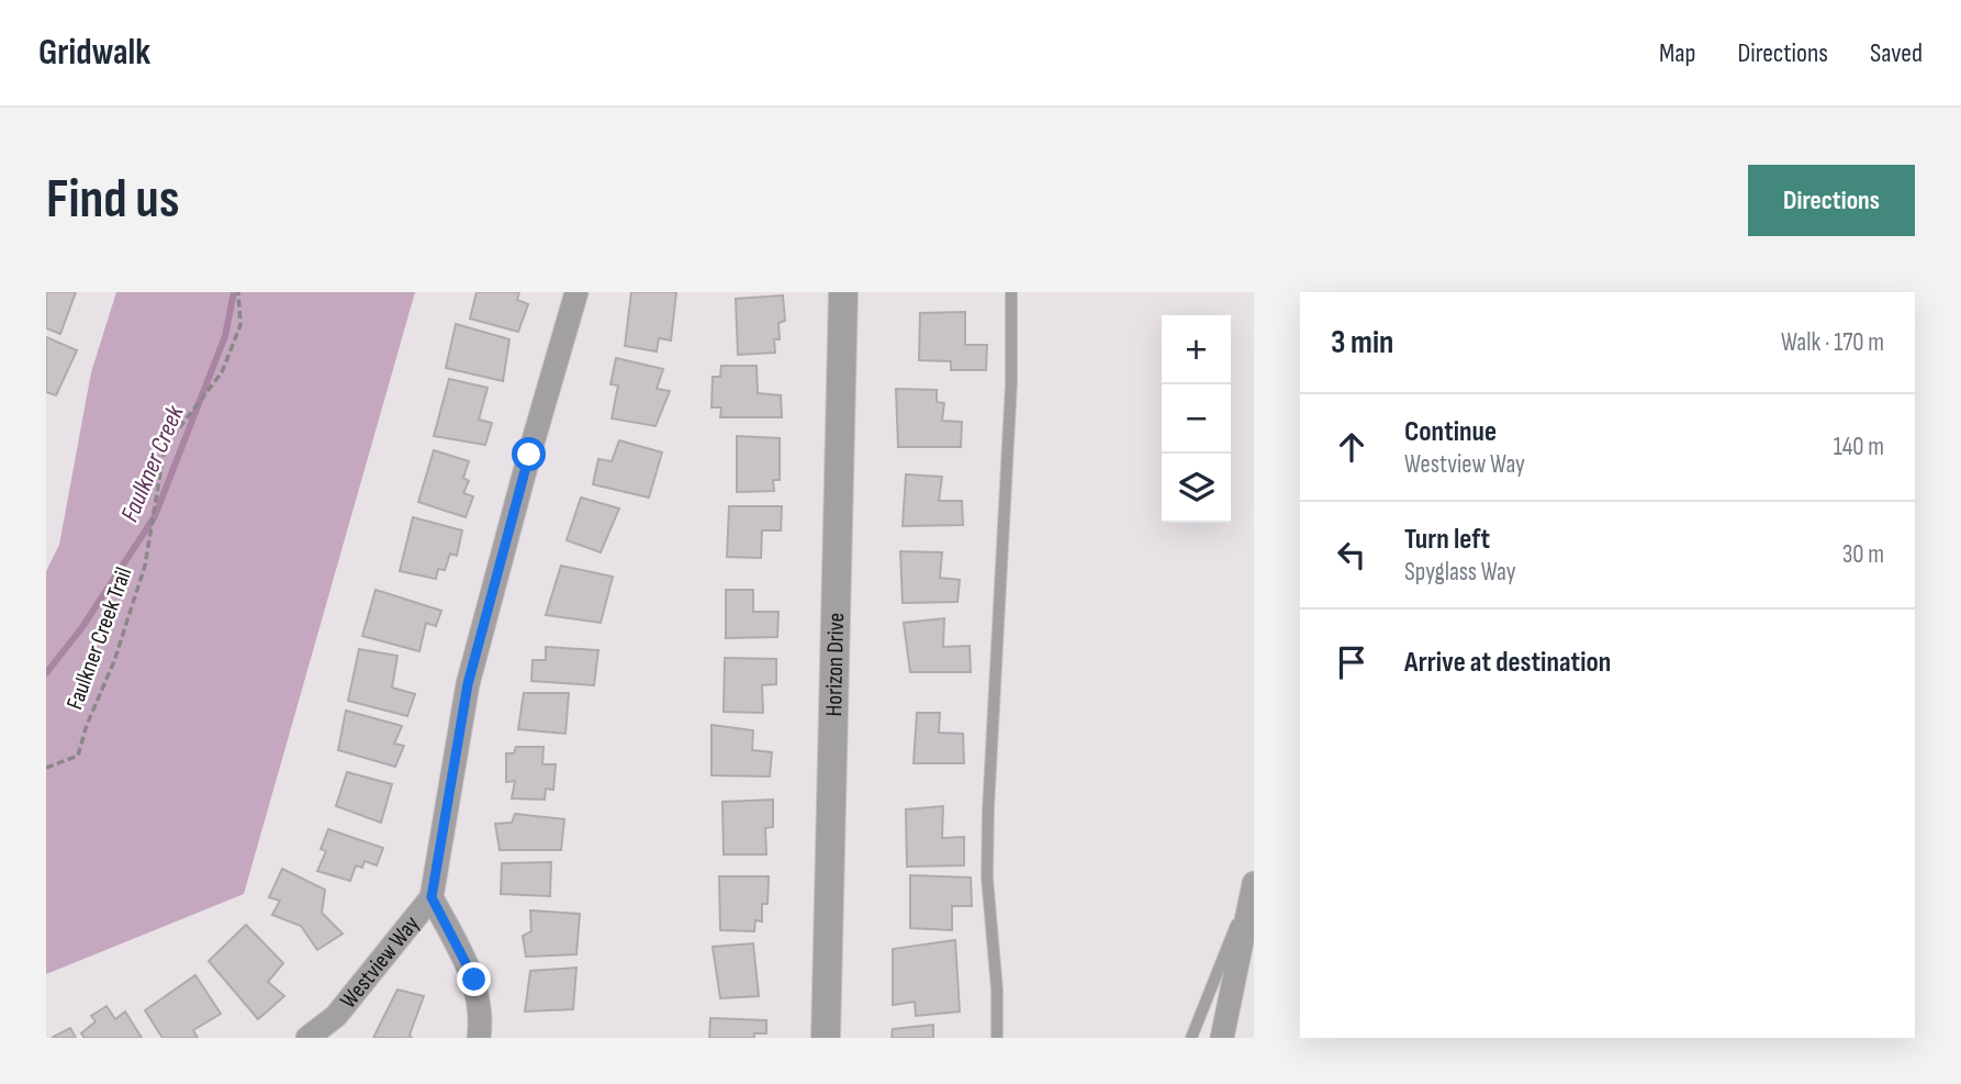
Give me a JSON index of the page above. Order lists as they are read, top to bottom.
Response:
{
  "streets": {
    "street": ["Horizon Drive", "Westview Way"],
    "path": ["Faulkner Creek Trail"]
  },
  "water": ["Faulkner Creek"],
  "page": {
    "header": "Gridwalk",
    "nav": ["Map", "Directions", "Saved"],
    "buttons": "Directions",
    "title": "Find us",
    "heading": ["3 min", "Walk · 170 m"],
    "map_buttons": ["+", "−"],
    "list": [
      ["Continue", "Westview Way", "140 m"],
      ["Turn left", "Spyglass Way", "30 m"],
      "Arrive at destination"
    ]
  }
}
